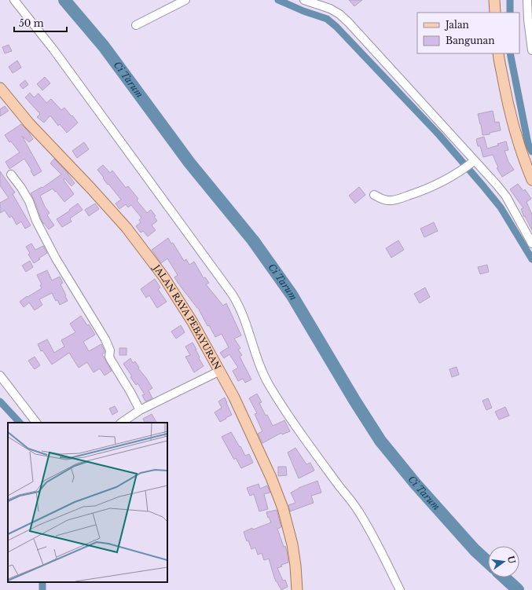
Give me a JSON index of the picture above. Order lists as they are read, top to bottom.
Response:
{
  "streets": {
    "main road": ["JALAN RAYA PEBAYURAN"]
  },
  "water": ["Ci Tarum"],
  "legend": ["Jalan", "Bangunan"],
  "scale_bar": "50 m",
  "north": "right"
}
